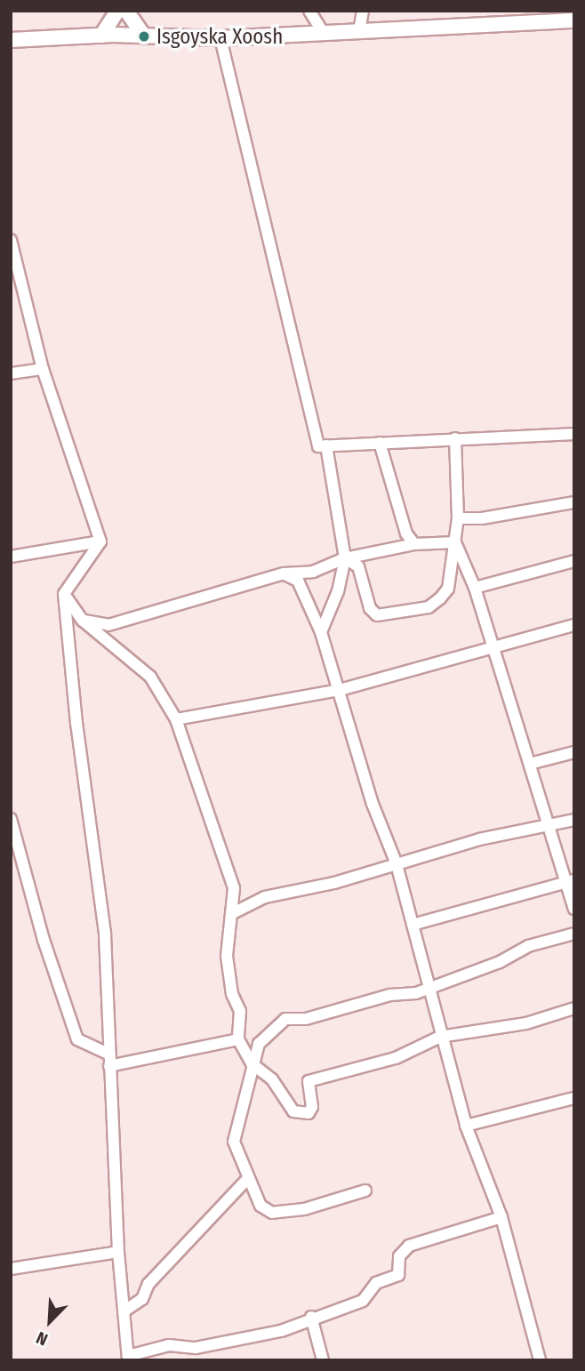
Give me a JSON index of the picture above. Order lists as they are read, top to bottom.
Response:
{
  "places": ["Isgoyska Xoosh"],
  "north": "bottom left"
}
